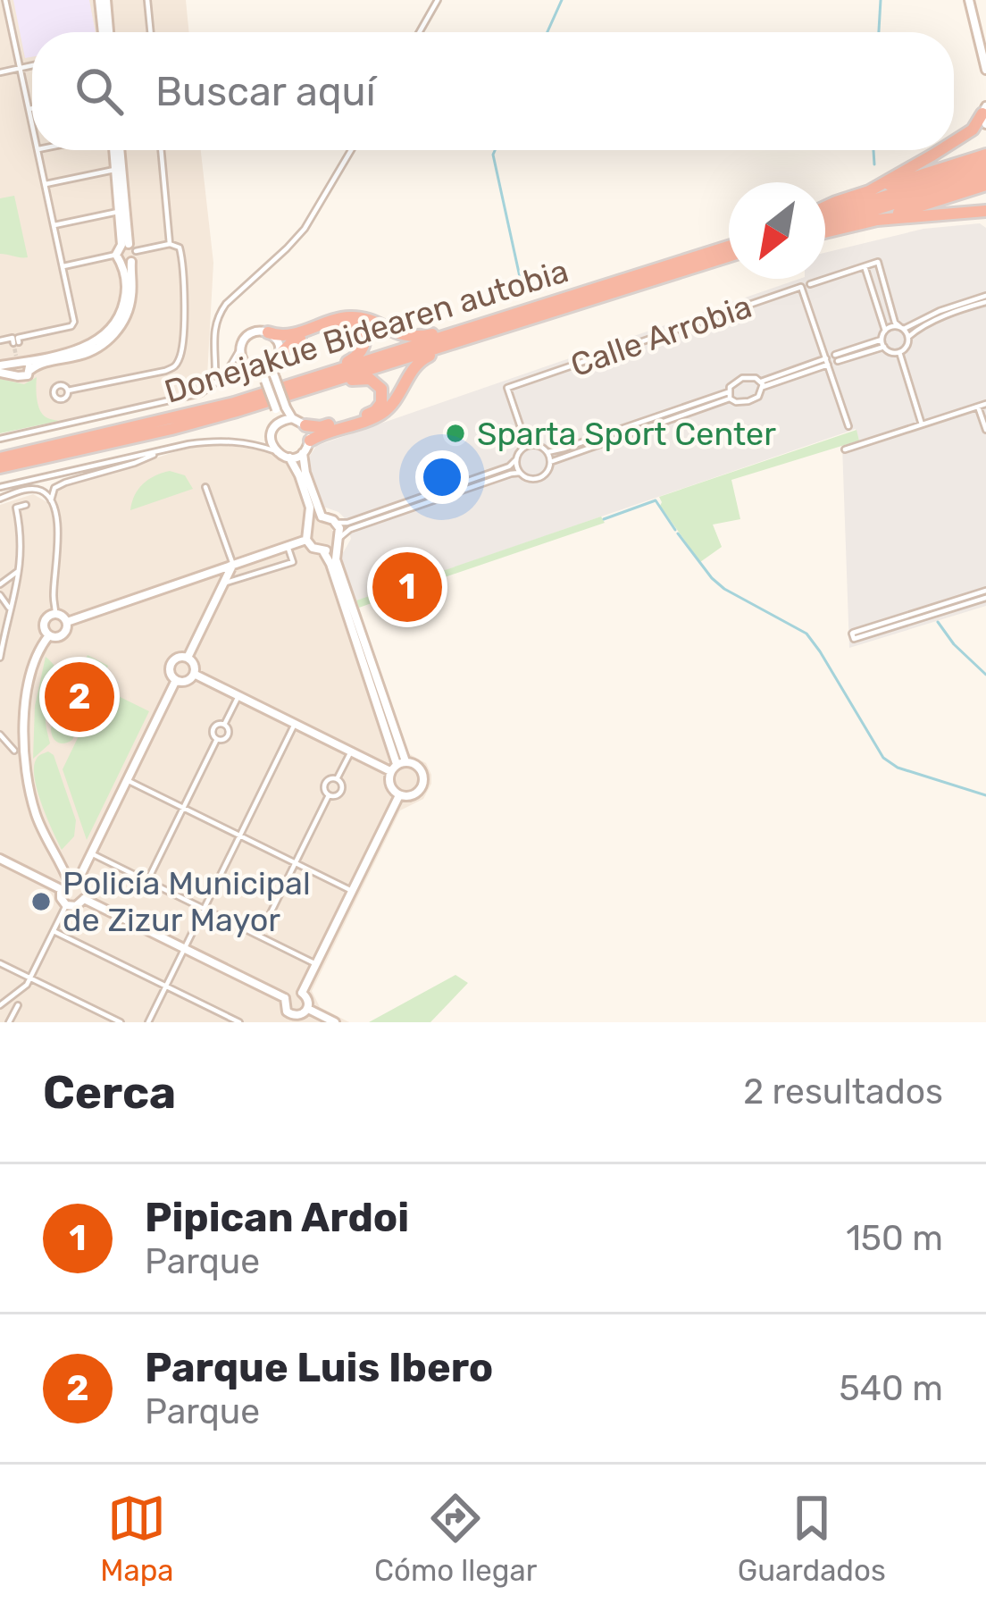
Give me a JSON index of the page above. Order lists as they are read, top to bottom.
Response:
{
  "streets": {
    "highway": ["Donejakue Bidearen autobia"],
    "street": ["Calle Arrobia"]
  },
  "places": ["Sparta Sport Center", "Policía Municipal de Zizur Mayor"],
  "north": "bottom left",
  "page": {
    "search": "Buscar aquí",
    "pins": ["1", "2"],
    "heading": ["Cerca", "2 resultados"],
    "list": [
      {
        "mark": "1",
        "name": "Pipican Ardoi",
        "note": "Parque",
        "value": "150 m"
      },
      {
        "mark": "2",
        "name": "Parque Luis Ibero",
        "note": "Parque",
        "value": "540 m"
      }
    ],
    "nav": ["Mapa", "Cómo llegar", "Guardados"]
  }
}
